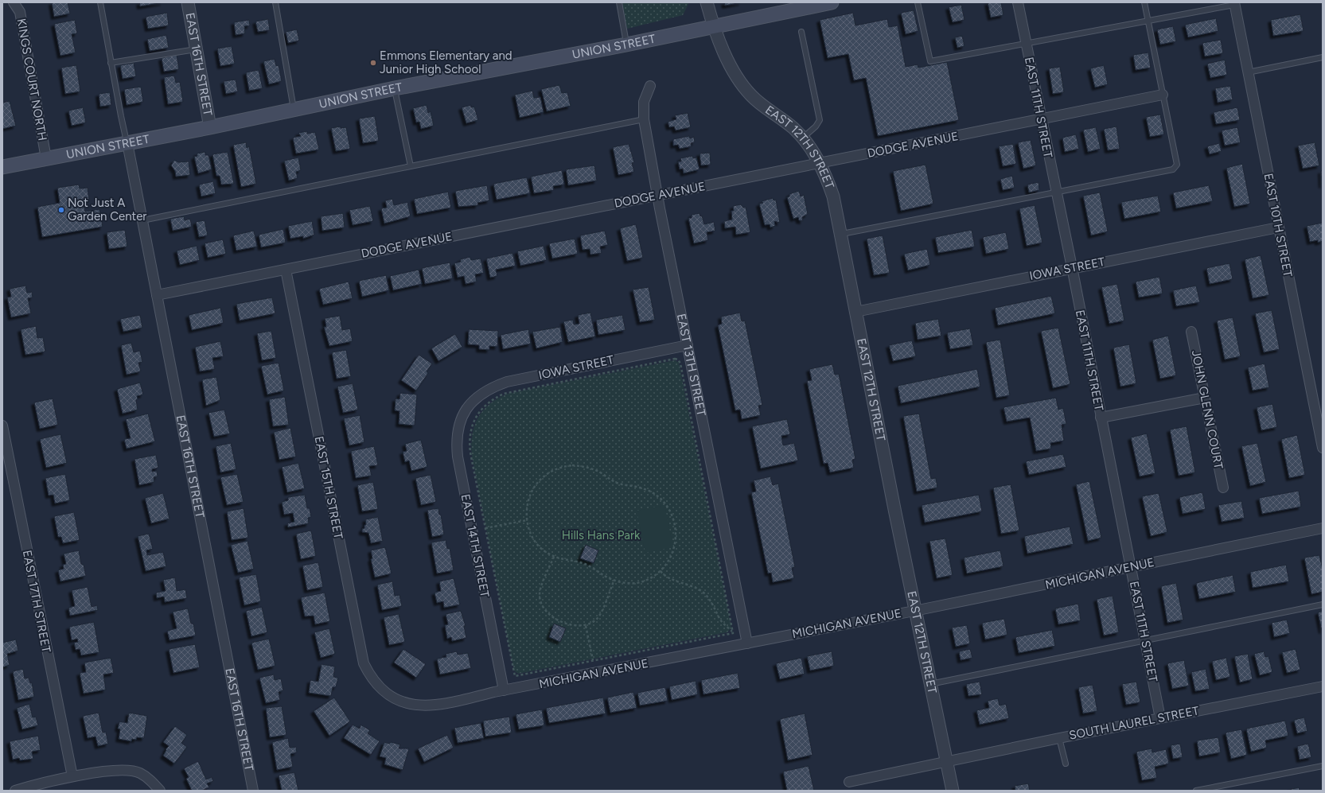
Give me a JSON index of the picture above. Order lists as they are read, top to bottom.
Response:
{
  "streets": {
    "main road": ["UNION STREET"],
    "street": [
      "EAST 16TH STREET",
      "KINGS COURT NORTH",
      "EAST 11TH STREET",
      "DODGE AVENUE",
      "EAST 12TH STREET",
      "EAST 10TH STREET",
      "IOWA STREET",
      "EAST 13TH STREET",
      "JOHN GLENN COURT",
      "EAST 15TH STREET",
      "EAST 14TH STREET",
      "MICHIGAN AVENUE",
      "EAST 17TH STREET",
      "SOUTH LAUREL STREET"
    ]
  },
  "crossings": [
    ["UNION STREET", "EAST 16TH STREET"],
    ["UNION STREET", "KINGS COURT NORTH"],
    ["UNION STREET", "EAST 12TH STREET"],
    ["EAST 16TH STREET", "DODGE AVENUE"],
    ["EAST 11TH STREET", "DODGE AVENUE"],
    ["EAST 11TH STREET", "IOWA STREET"],
    ["EAST 11TH STREET", "MICHIGAN AVENUE"],
    ["EAST 11TH STREET", "SOUTH LAUREL STREET"],
    ["DODGE AVENUE", "EAST 12TH STREET"],
    ["DODGE AVENUE", "EAST 13TH STREET"],
    ["DODGE AVENUE", "EAST 15TH STREET"],
    ["EAST 12TH STREET", "IOWA STREET"],
    ["EAST 12TH STREET", "MICHIGAN AVENUE"],
    ["EAST 12TH STREET", "SOUTH LAUREL STREET"],
    ["EAST 10TH STREET", "IOWA STREET"],
    ["IOWA STREET", "EAST 13TH STREET"],
    ["IOWA STREET", "EAST 14TH STREET"],
    ["EAST 13TH STREET", "MICHIGAN AVENUE"],
    ["EAST 15TH STREET", "MICHIGAN AVENUE"],
    ["EAST 14TH STREET", "MICHIGAN AVENUE"]
  ],
  "parks": ["Hills Hans Park"],
  "places": ["Emmons Elementary and Junior High School", "Not Just A Garden Center"]
}
